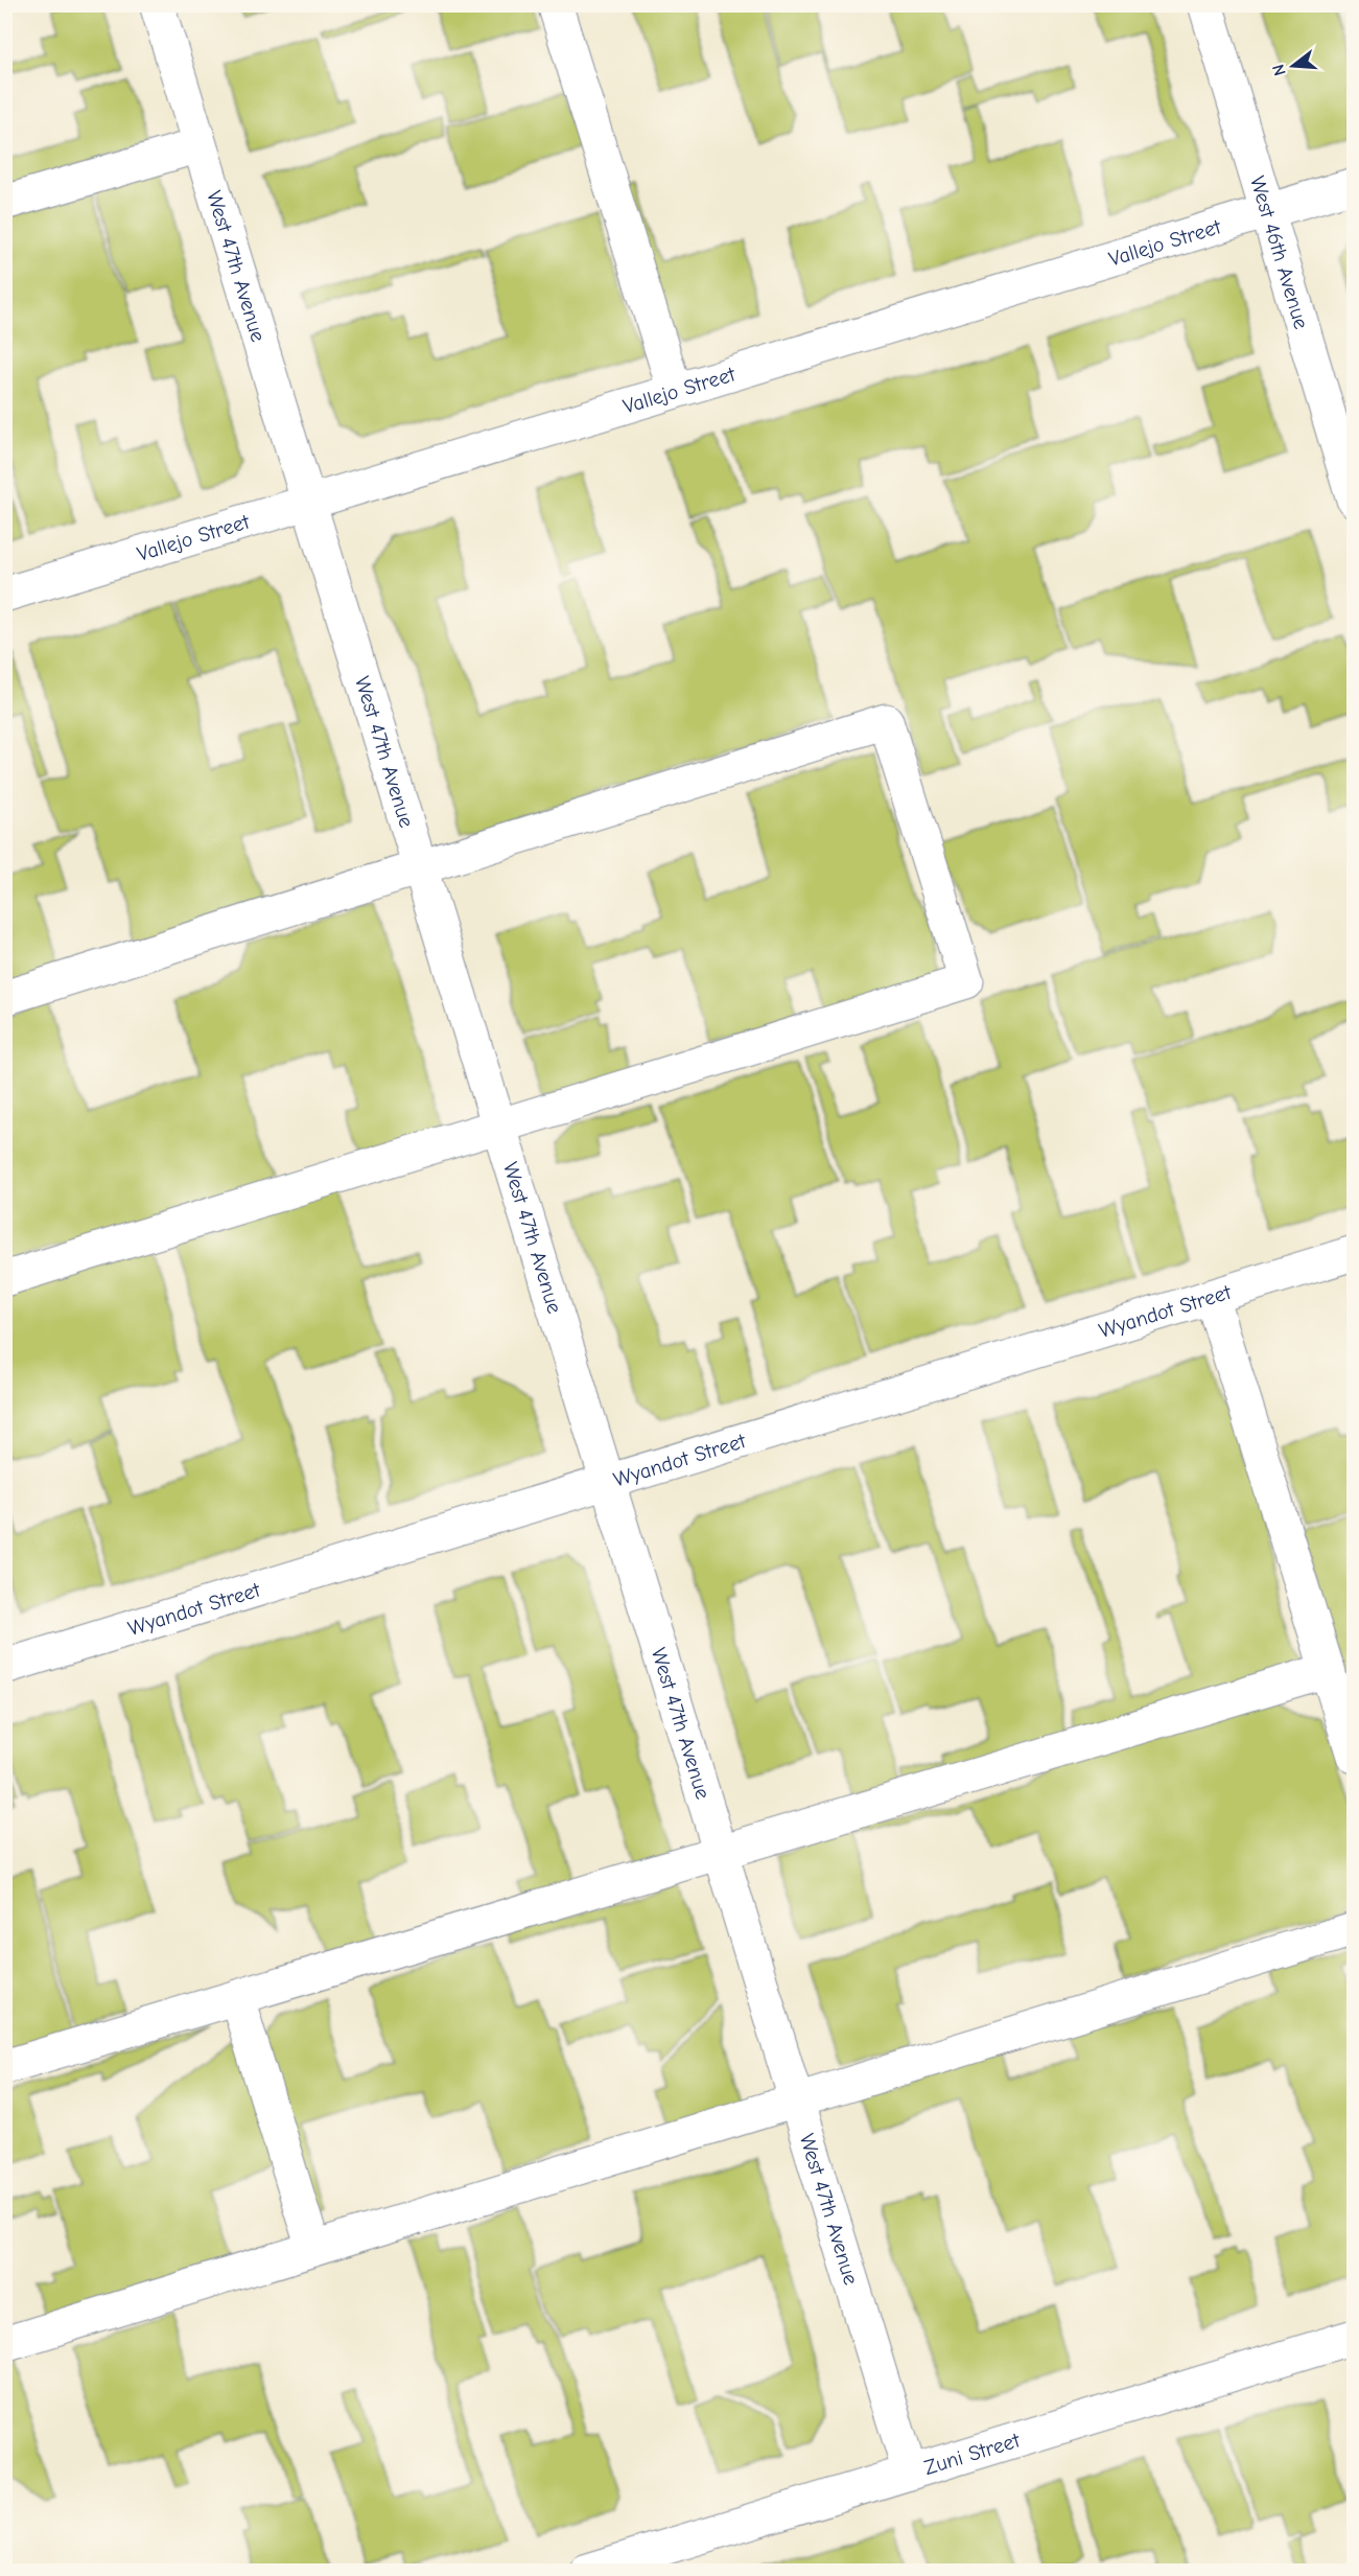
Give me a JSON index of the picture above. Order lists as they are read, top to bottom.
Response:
{
  "streets": {
    "street": [
      "Vallejo Street",
      "West 46th Avenue",
      "West 47th Avenue",
      "Wyandot Street",
      "Zuni Street"
    ]
  },
  "crossings": [
    ["Vallejo Street", "West 46th Avenue"],
    ["Vallejo Street", "West 47th Avenue"],
    ["West 47th Avenue", "Wyandot Street"],
    ["West 47th Avenue", "Zuni Street"]
  ],
  "north": "left"
}
